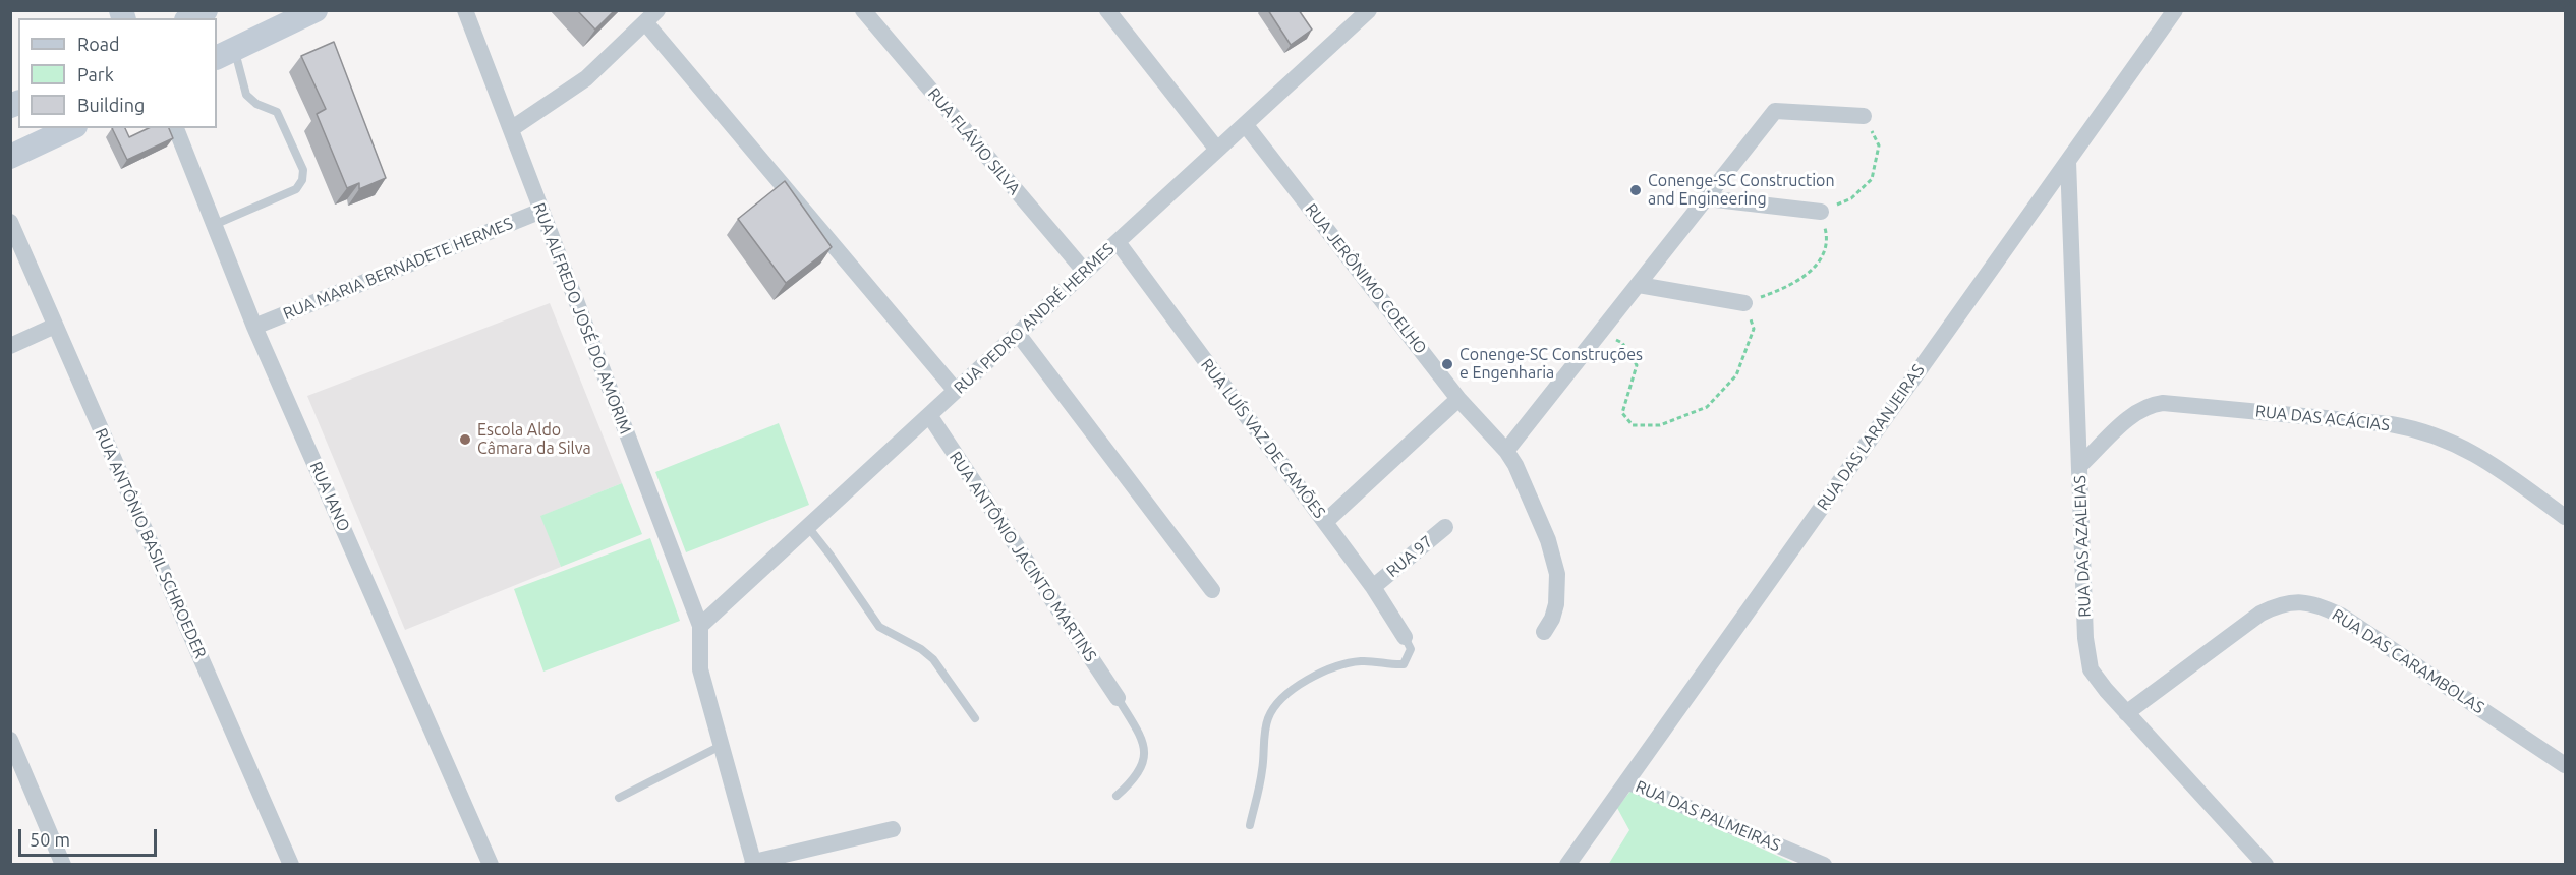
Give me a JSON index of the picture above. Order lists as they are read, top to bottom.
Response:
{
  "streets": {
    "street": [
      "RUA FLÁVIO SILVA",
      "RUA MARIA BERNADETE HERMES",
      "RUA JERÔNIMO COELHO",
      "RUA ALFREDO JOSÉ DO AMORIM",
      "RUA PEDRO ANDRÉ HERMES",
      "RUA DAS ACÁCIAS",
      "RUA DAS LARANJEIRAS",
      "RUA LUÍS VAZ DE CAMÕES",
      "RUA IANO",
      "RUA ANTÔNIO BASIL SCHROEDER",
      "RUA DAS AZALEIAS",
      "RUA ANTÔNIO JACINTO MARTINS",
      "RUA 97",
      "RUA DAS CARAMBOLAS",
      "RUA DAS PALMEIRAS"
    ]
  },
  "crossings": [
    ["RUA FLÁVIO SILVA", "RUA PEDRO ANDRÉ HERMES"],
    ["RUA MARIA BERNADETE HERMES", "RUA ALFREDO JOSÉ DO AMORIM"],
    ["RUA MARIA BERNADETE HERMES", "RUA IANO"],
    ["RUA JERÔNIMO COELHO", "RUA PEDRO ANDRÉ HERMES"],
    ["RUA ALFREDO JOSÉ DO AMORIM", "RUA PEDRO ANDRÉ HERMES"],
    ["RUA PEDRO ANDRÉ HERMES", "RUA LUÍS VAZ DE CAMÕES"],
    ["RUA PEDRO ANDRÉ HERMES", "RUA ANTÔNIO JACINTO MARTINS"],
    ["RUA DAS ACÁCIAS", "RUA DAS AZALEIAS"],
    ["RUA DAS LARANJEIRAS", "RUA DAS AZALEIAS"],
    ["RUA DAS LARANJEIRAS", "RUA DAS PALMEIRAS"],
    ["RUA LUÍS VAZ DE CAMÕES", "RUA 97"],
    ["RUA DAS AZALEIAS", "RUA DAS CARAMBOLAS"]
  ],
  "places": ["Conenge-SC Construction and Engineering", "Conenge-SC Construções e Engenharia", "Escola Aldo Câmara da Silva"],
  "legend": ["Road", "Park", "Building"],
  "scale_bar": "50 m"
}
